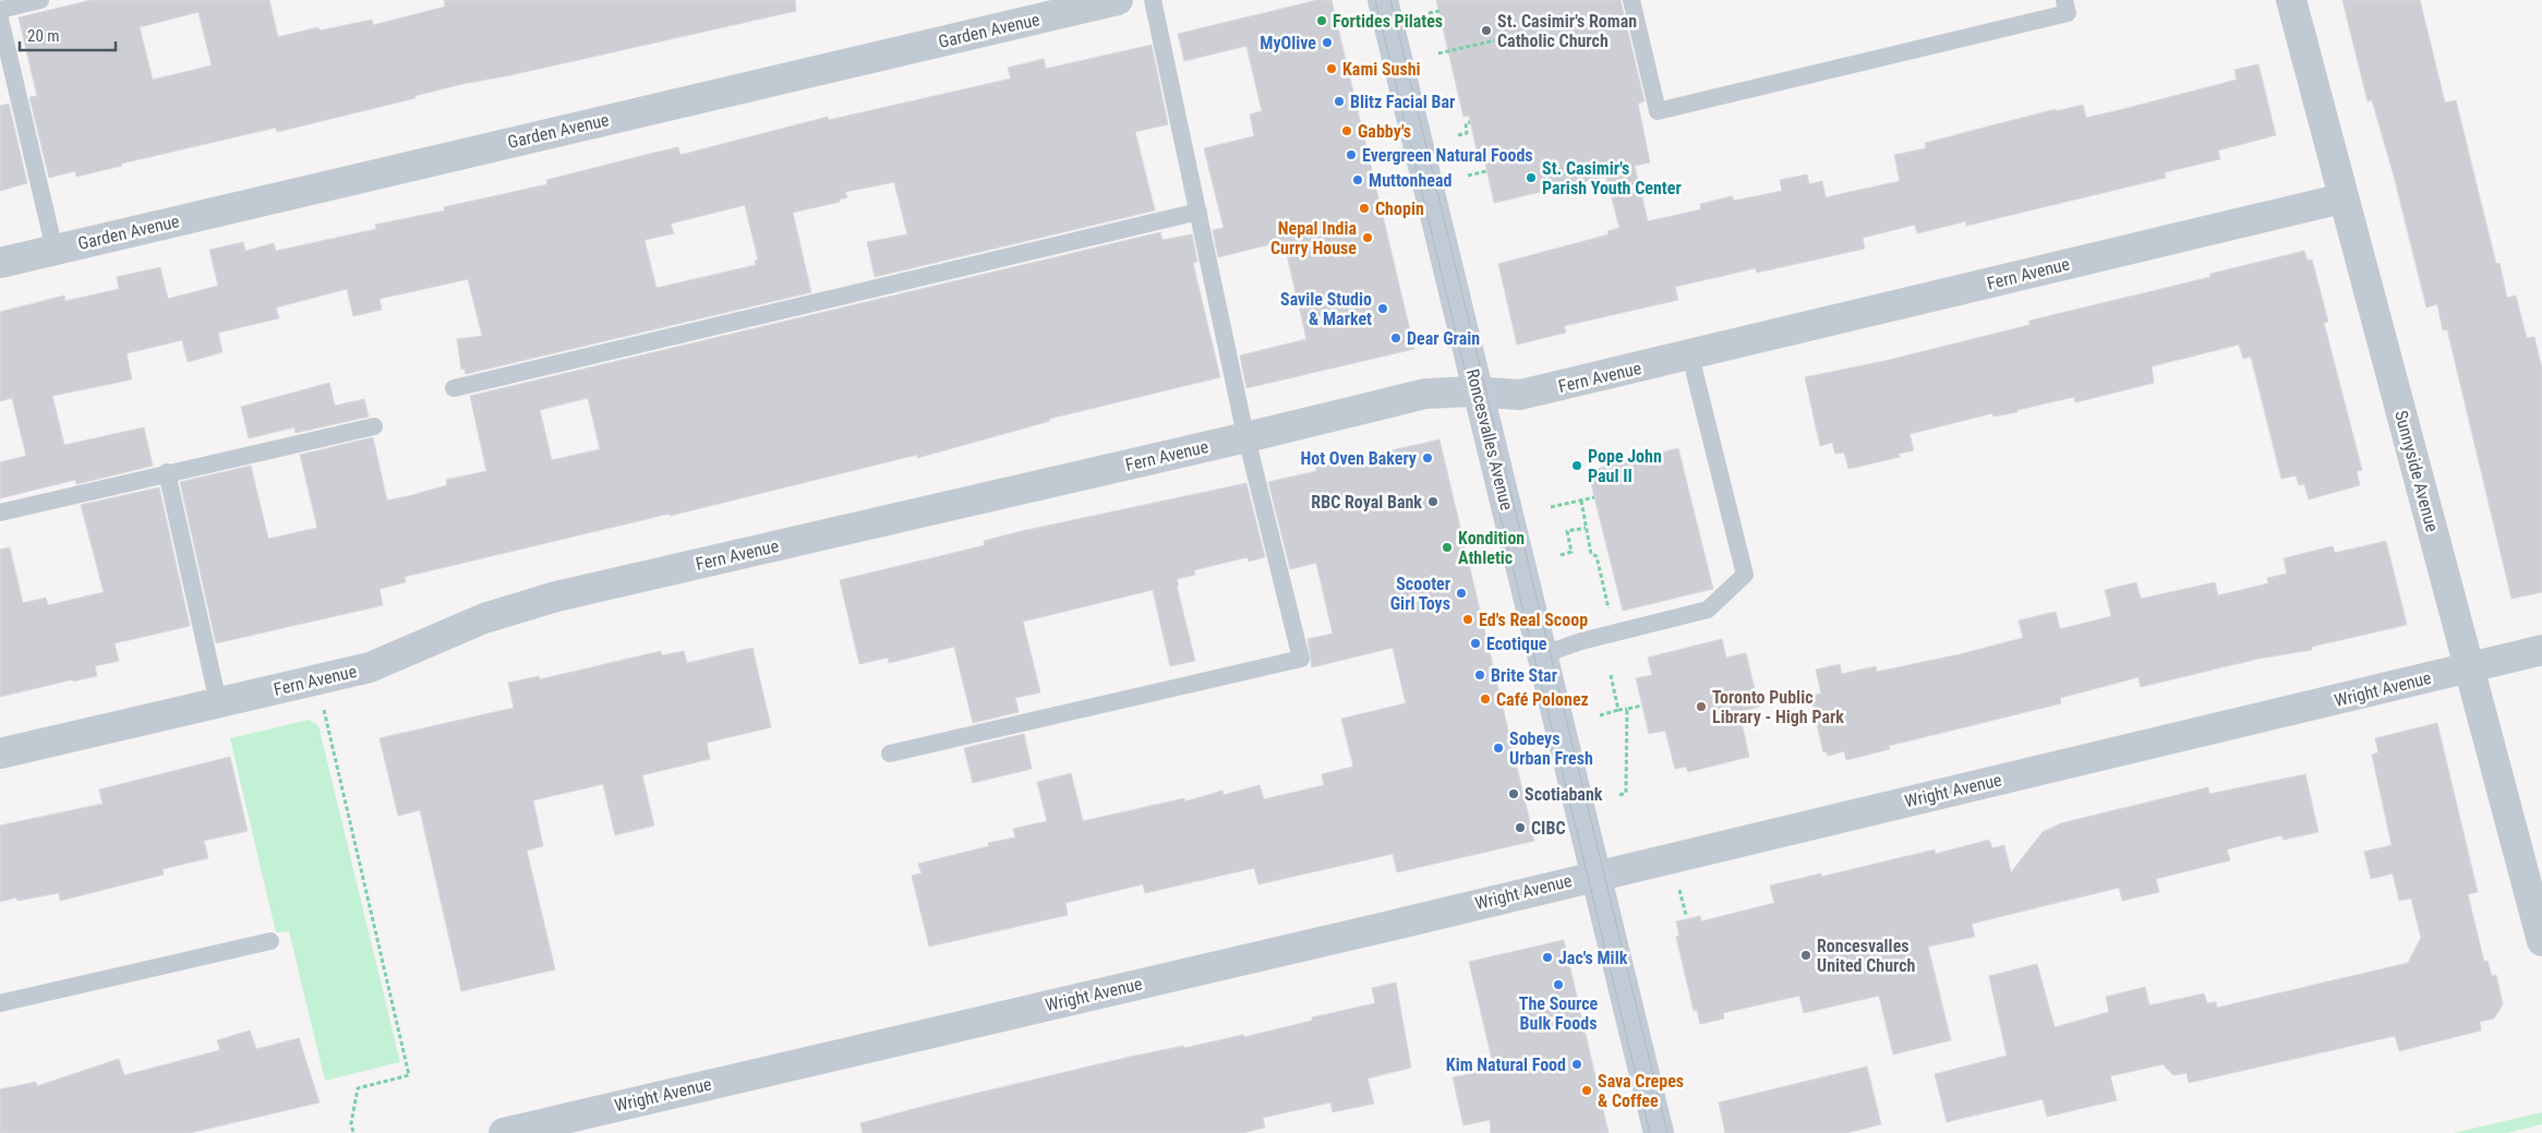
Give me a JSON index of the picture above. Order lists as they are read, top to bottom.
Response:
{
  "streets": {
    "street": [
      "Garden Avenue",
      "Fern Avenue",
      "Roncesvalles Avenue",
      "Sunnyside Avenue",
      "Wright Avenue"
    ]
  },
  "crossings": [
    ["Fern Avenue", "Roncesvalles Avenue"],
    ["Fern Avenue", "Sunnyside Avenue"],
    ["Roncesvalles Avenue", "Wright Avenue"],
    ["Sunnyside Avenue", "Wright Avenue"]
  ],
  "places": [
    "Fortides Pilates",
    "St. Casimir's Roman Catholic Church",
    "MyOlive",
    "Kami Sushi",
    "Blitz Facial Bar",
    "Gabby's",
    "Evergreen Natural Foods",
    "St. Casimir's Parish Youth Center",
    "Muttonhead",
    "Chopin",
    "Nepal India Curry House",
    "Savile Studio & Market",
    "Dear Grain",
    "Hot Oven Bakery",
    "Pope John Paul II",
    "RBC Royal Bank",
    "Kondition Athletic",
    "Scooter Girl Toys",
    "Ed's Real Scoop",
    "Ecotique",
    "Brite Star",
    "Café Polonez",
    "Toronto Public Library - High Park",
    "Sobeys Urban Fresh",
    "Scotiabank",
    "CIBC",
    "Roncesvalles United Church",
    "Jac's Milk",
    "The Source Bulk Foods",
    "Kim Natural Food",
    "Sava Crepes & Coffee"
  ],
  "scale_bar": "20 m"
}
